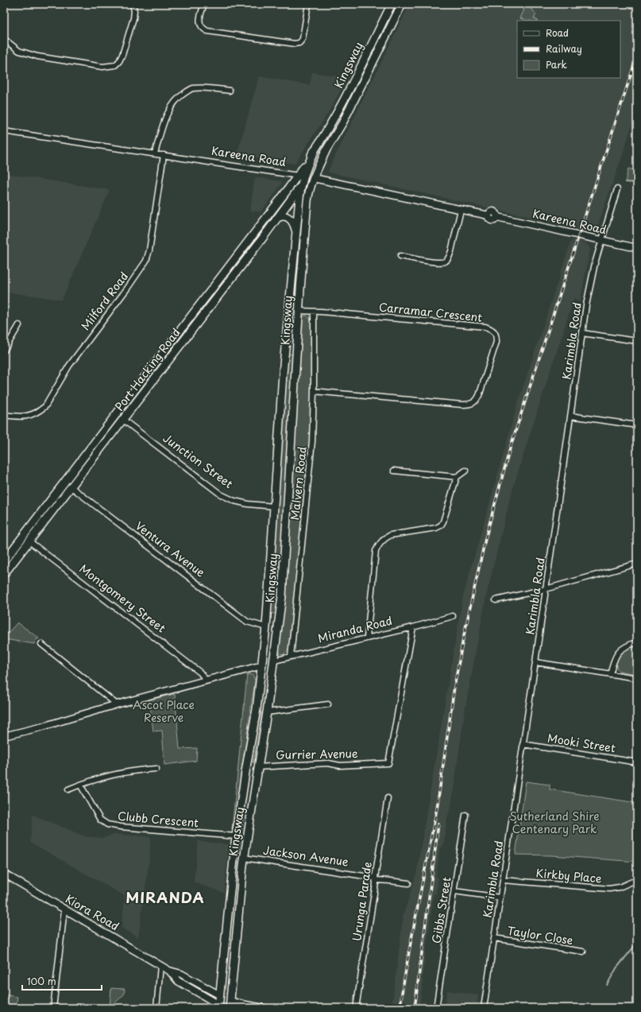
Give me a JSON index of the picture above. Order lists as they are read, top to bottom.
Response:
{
  "streets": {
    "main road": [
      "Kingsway",
      "Port Hacking Road",
      "Junction Street",
      "Ventura Avenue",
      "Montgomery Street",
      "Miranda Road",
      "Gurrier Avenue",
      "Jackson Avenue",
      "Kiora Road"
    ],
    "street": [
      "Kareena Road",
      "Milford Road",
      "Carramar Crescent",
      "Karimbla Road",
      "Malvern Road",
      "Mooki Street",
      "Clubb Crescent",
      "Kirkby Place",
      "Urunga Parade",
      "Gibbs Street",
      "Taylor Close"
    ]
  },
  "crossings": [
    ["Kingsway", "Kareena Road"],
    ["Kingsway", "Carramar Crescent"],
    ["Kingsway", "Port Hacking Road"],
    ["Kingsway", "Junction Street"],
    ["Kingsway", "Ventura Avenue"],
    ["Kingsway", "Miranda Road"],
    ["Kingsway", "Gurrier Avenue"],
    ["Kingsway", "Clubb Crescent"],
    ["Kingsway", "Jackson Avenue"],
    ["Kingsway", "Kiora Road"],
    ["Kareena Road", "Milford Road"],
    ["Kareena Road", "Karimbla Road"],
    ["Kareena Road", "Port Hacking Road"],
    ["Carramar Crescent", "Malvern Road"],
    ["Karimbla Road", "Mooki Street"],
    ["Karimbla Road", "Kirkby Place"],
    ["Karimbla Road", "Taylor Close"],
    ["Port Hacking Road", "Junction Street"],
    ["Port Hacking Road", "Ventura Avenue"],
    ["Port Hacking Road", "Montgomery Street"],
    ["Malvern Road", "Miranda Road"],
    ["Miranda Road", "Gurrier Avenue"],
    ["Jackson Avenue", "Urunga Parade"]
  ],
  "districts": ["MIRANDA"],
  "parks": ["Ascot Place Reserve", "Sutherland Shire Centenary Park"],
  "legend": ["Road", "Railway", "Park"],
  "scale_bar": "100 m"
}
